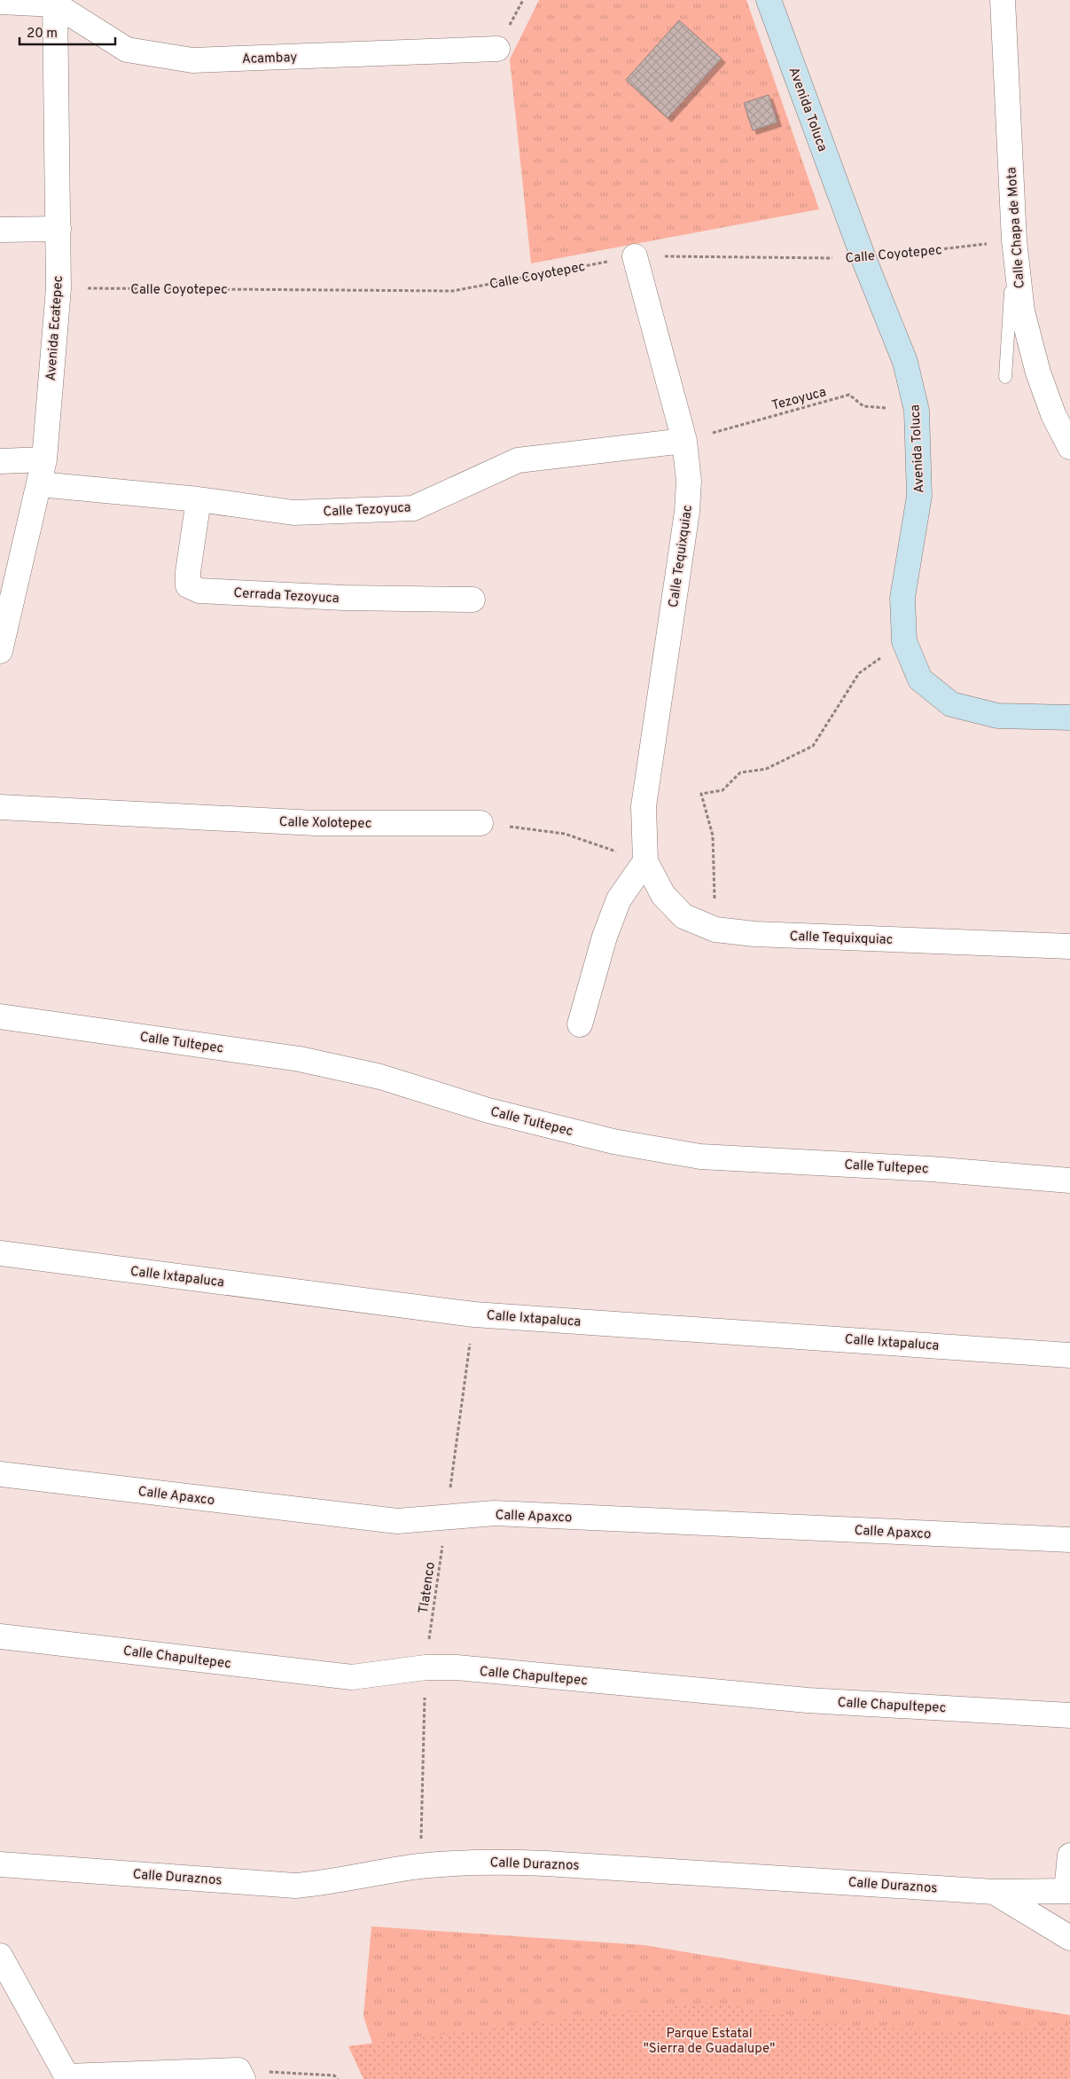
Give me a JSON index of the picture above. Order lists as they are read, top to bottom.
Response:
{
  "streets": {
    "street": [
      "Acambay",
      "Avenida Toluca",
      "Calle Chapa de Mota",
      "Avenida Ecatepec",
      "Calle Tezoyuca",
      "Calle Tequixquiac",
      "Cerrada Tezoyuca",
      "Calle Xolotepec",
      "Calle Tultepec",
      "Calle Ixtapaluca",
      "Calle Apaxco",
      "Calle Chapultepec",
      "Calle Duraznos"
    ],
    "path": ["Calle Coyotepec", "Tezoyuca", "Tlatenco"]
  },
  "crossings": [
    ["Acambay", "Avenida Ecatepec"],
    ["Avenida Toluca", "Calle Coyotepec"],
    ["Avenida Toluca", "Tezoyuca"],
    ["Calle Chapa de Mota", "Calle Coyotepec"],
    ["Calle Coyotepec", "Avenida Ecatepec"],
    ["Calle Coyotepec", "Calle Tequixquiac"],
    ["Avenida Ecatepec", "Calle Tezoyuca"],
    ["Tezoyuca", "Calle Tezoyuca"],
    ["Tezoyuca", "Calle Tequixquiac"],
    ["Calle Tezoyuca", "Calle Tequixquiac"],
    ["Calle Tezoyuca", "Cerrada Tezoyuca"],
    ["Calle Ixtapaluca", "Tlatenco"],
    ["Calle Apaxco", "Tlatenco"],
    ["Tlatenco", "Calle Chapultepec"],
    ["Tlatenco", "Calle Duraznos"]
  ],
  "parks": ["Parque Estatal \"Sierra de Guadalupe\""],
  "scale_bar": "20 m"
}
